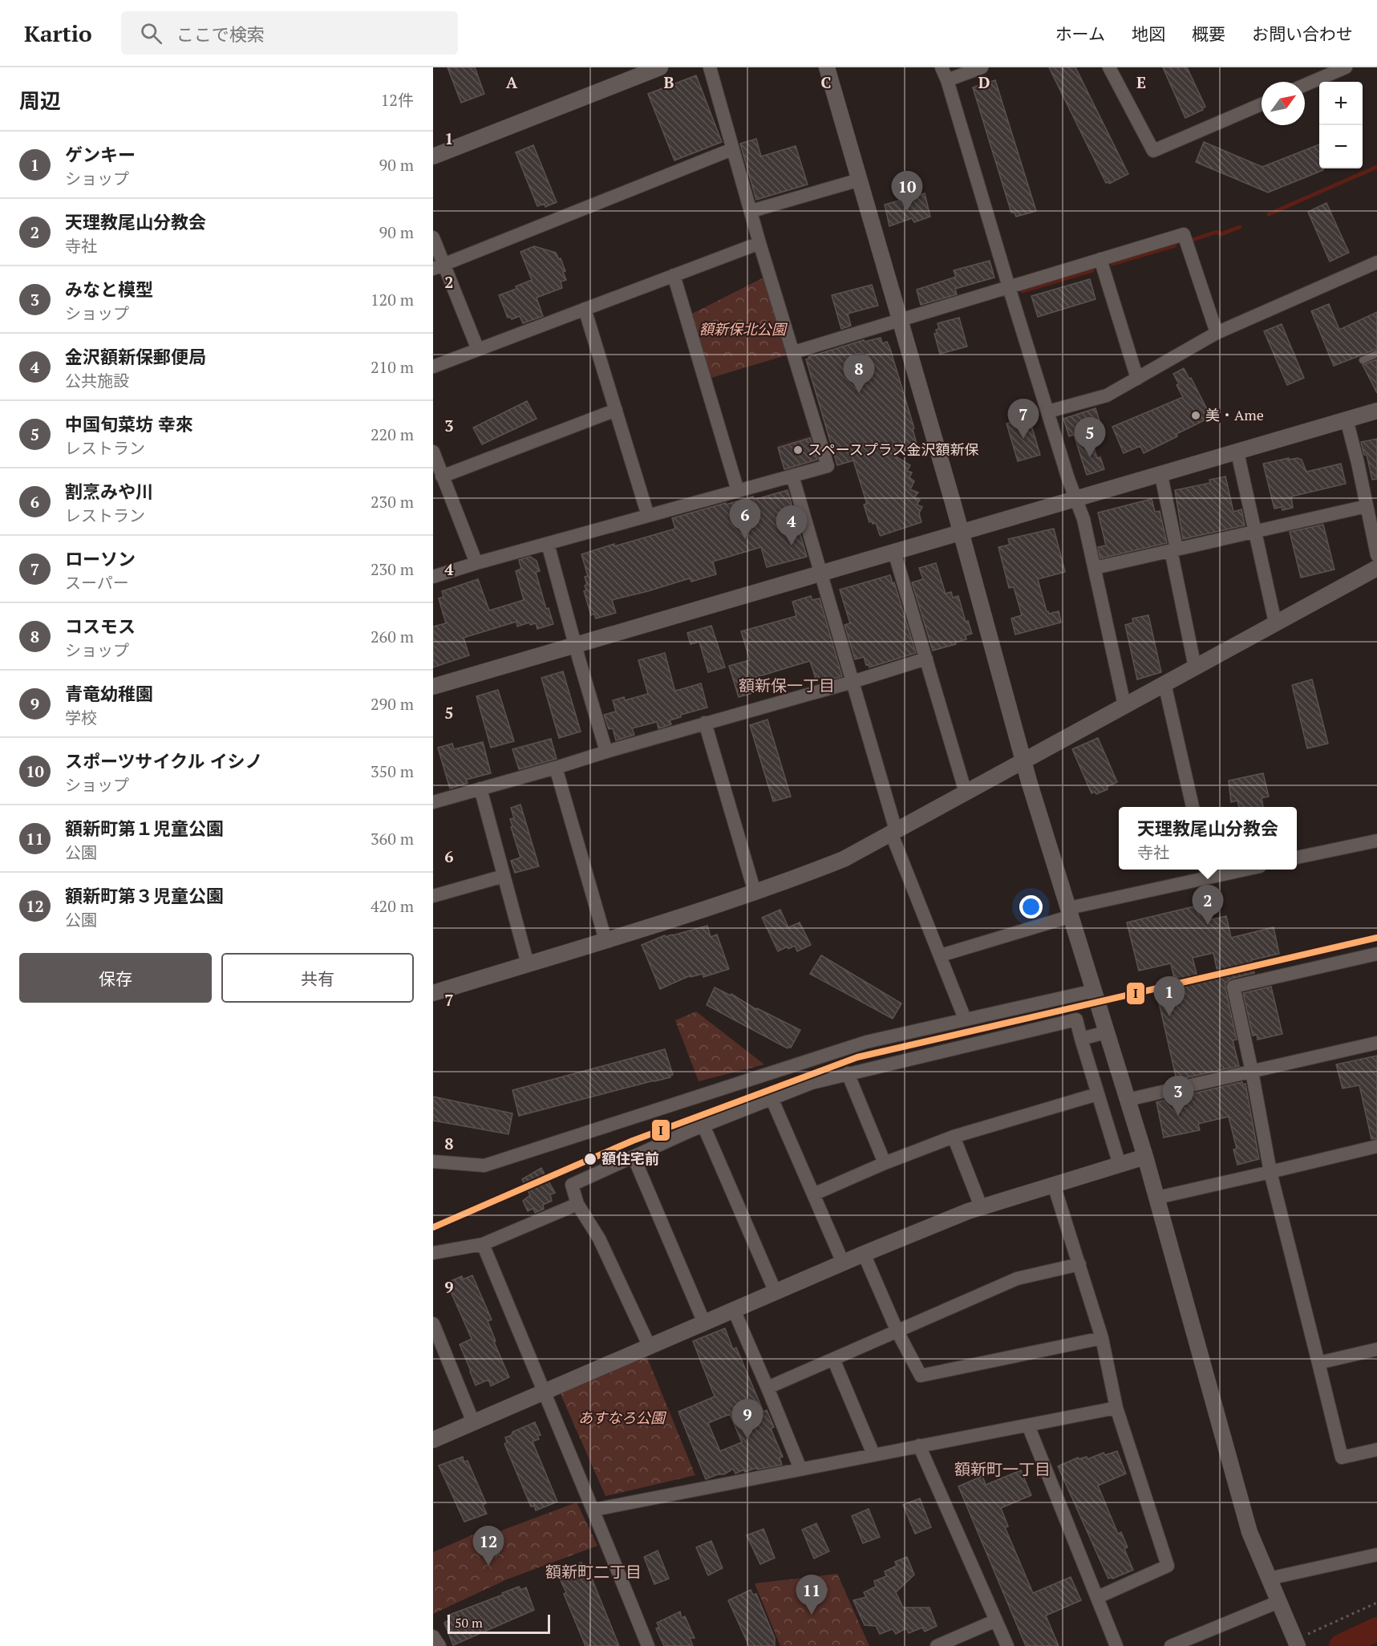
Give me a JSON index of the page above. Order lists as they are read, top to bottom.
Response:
{
  "districts": ["額新保一丁目", "額新町一丁目", "額新町二丁目"],
  "parks": ["額新保北公園", "あすなろ公園"],
  "places": ["美・Ame", "スペースプラス金沢額新保", "額住宅前"],
  "lines": ["transit line I"],
  "scale_bar": "50 m",
  "north": "top right",
  "page": {
    "header": "Kartio",
    "search": "ここで検索",
    "nav": [
      "ホーム",
      "地図",
      "概要",
      "お問い合わせ"
    ],
    "heading": ["周辺", "12件"],
    "map_buttons": ["+", "−"],
    "list": [
      {
        "mark": "1",
        "name": "ゲンキー",
        "note": "ショップ",
        "value": "90 m"
      },
      {
        "mark": "2",
        "name": "天理教尾山分教会",
        "note": "寺社",
        "value": "90 m"
      },
      {
        "mark": "3",
        "name": "みなと模型",
        "note": "ショップ",
        "value": "120 m"
      },
      {
        "mark": "4",
        "name": "金沢額新保郵便局",
        "note": "公共施設",
        "value": "210 m"
      },
      {
        "mark": "5",
        "name": "中国旬菜坊 幸來",
        "note": "レストラン",
        "value": "220 m"
      },
      {
        "mark": "6",
        "name": "割烹みや川",
        "note": "レストラン",
        "value": "230 m"
      },
      {
        "mark": "7",
        "name": "ローソン",
        "note": "スーパー",
        "value": "230 m"
      },
      {
        "mark": "8",
        "name": "コスモス",
        "note": "ショップ",
        "value": "260 m"
      },
      {
        "mark": "9",
        "name": "青竜幼稚園",
        "note": "学校",
        "value": "290 m"
      },
      {
        "mark": "10",
        "name": "スポーツサイクル イシノ",
        "note": "ショップ",
        "value": "350 m"
      },
      {
        "mark": "11",
        "name": "額新町第１児童公園",
        "note": "公園",
        "value": "360 m"
      },
      {
        "mark": "12",
        "name": "額新町第３児童公園",
        "note": "公園",
        "value": "420 m"
      }
    ],
    "pins": [
      "10",
      "8",
      "7",
      "5",
      "6",
      "4",
      "2",
      "1",
      "3",
      "9",
      "12",
      "11"
    ],
    "popup": ["天理教尾山分教会", "寺社"],
    "buttons": ["保存", "共有"],
    "scale": "50 m"
  },
  "grid": {
    "columns": [
      "A",
      "B",
      "C",
      "D",
      "E"
    ],
    "rows": [
      "1",
      "2",
      "3",
      "4",
      "5",
      "6",
      "7",
      "8",
      "9"
    ]
  }
}
